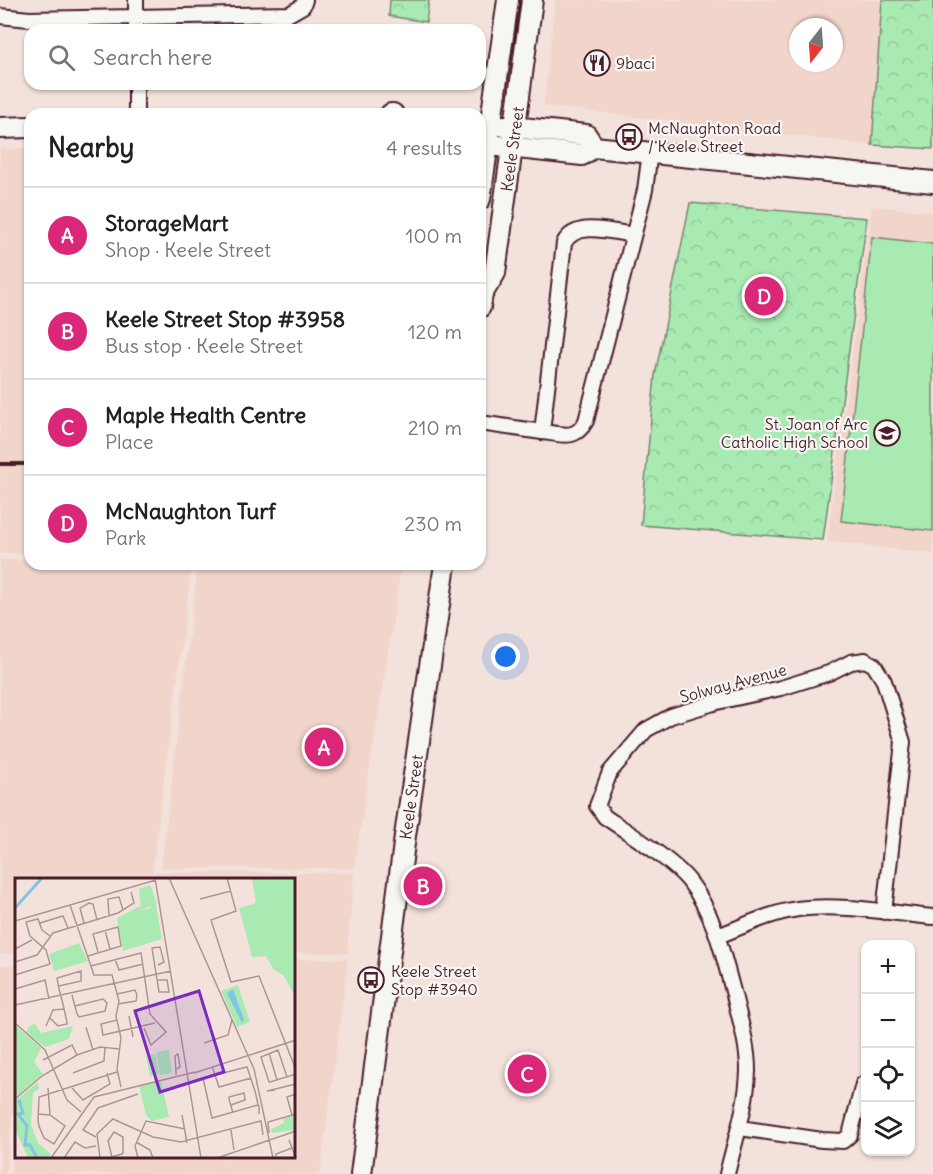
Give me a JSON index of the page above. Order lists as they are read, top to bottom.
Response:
{
  "streets": {
    "main road": ["Keele Street"],
    "street": ["Solway Avenue"]
  },
  "places": {
    "restaurant": ["9baci"],
    "bus stop": ["McNaughton Road / Keele Street", "Keele Street Stop #3940"],
    "school or university": ["St. Joan of Arc Catholic High School"]
  },
  "north": "bottom",
  "page": {
    "search": "Search here",
    "heading": ["Nearby", "4 results"],
    "list": [
      {
        "mark": "A",
        "name": "StorageMart",
        "note": "Shop · Keele Street",
        "value": "100 m"
      },
      {
        "mark": "B",
        "name": "Keele Street Stop #3958",
        "note": "Bus stop · Keele Street",
        "value": "120 m"
      },
      {
        "mark": "C",
        "name": "Maple Health Centre",
        "note": "Place",
        "value": "210 m"
      },
      {
        "mark": "D",
        "name": "McNaughton Turf",
        "note": "Park",
        "value": "230 m"
      }
    ],
    "pins": [
      "D",
      "A",
      "B",
      "C"
    ],
    "map_buttons": ["+", "−"]
  }
}
